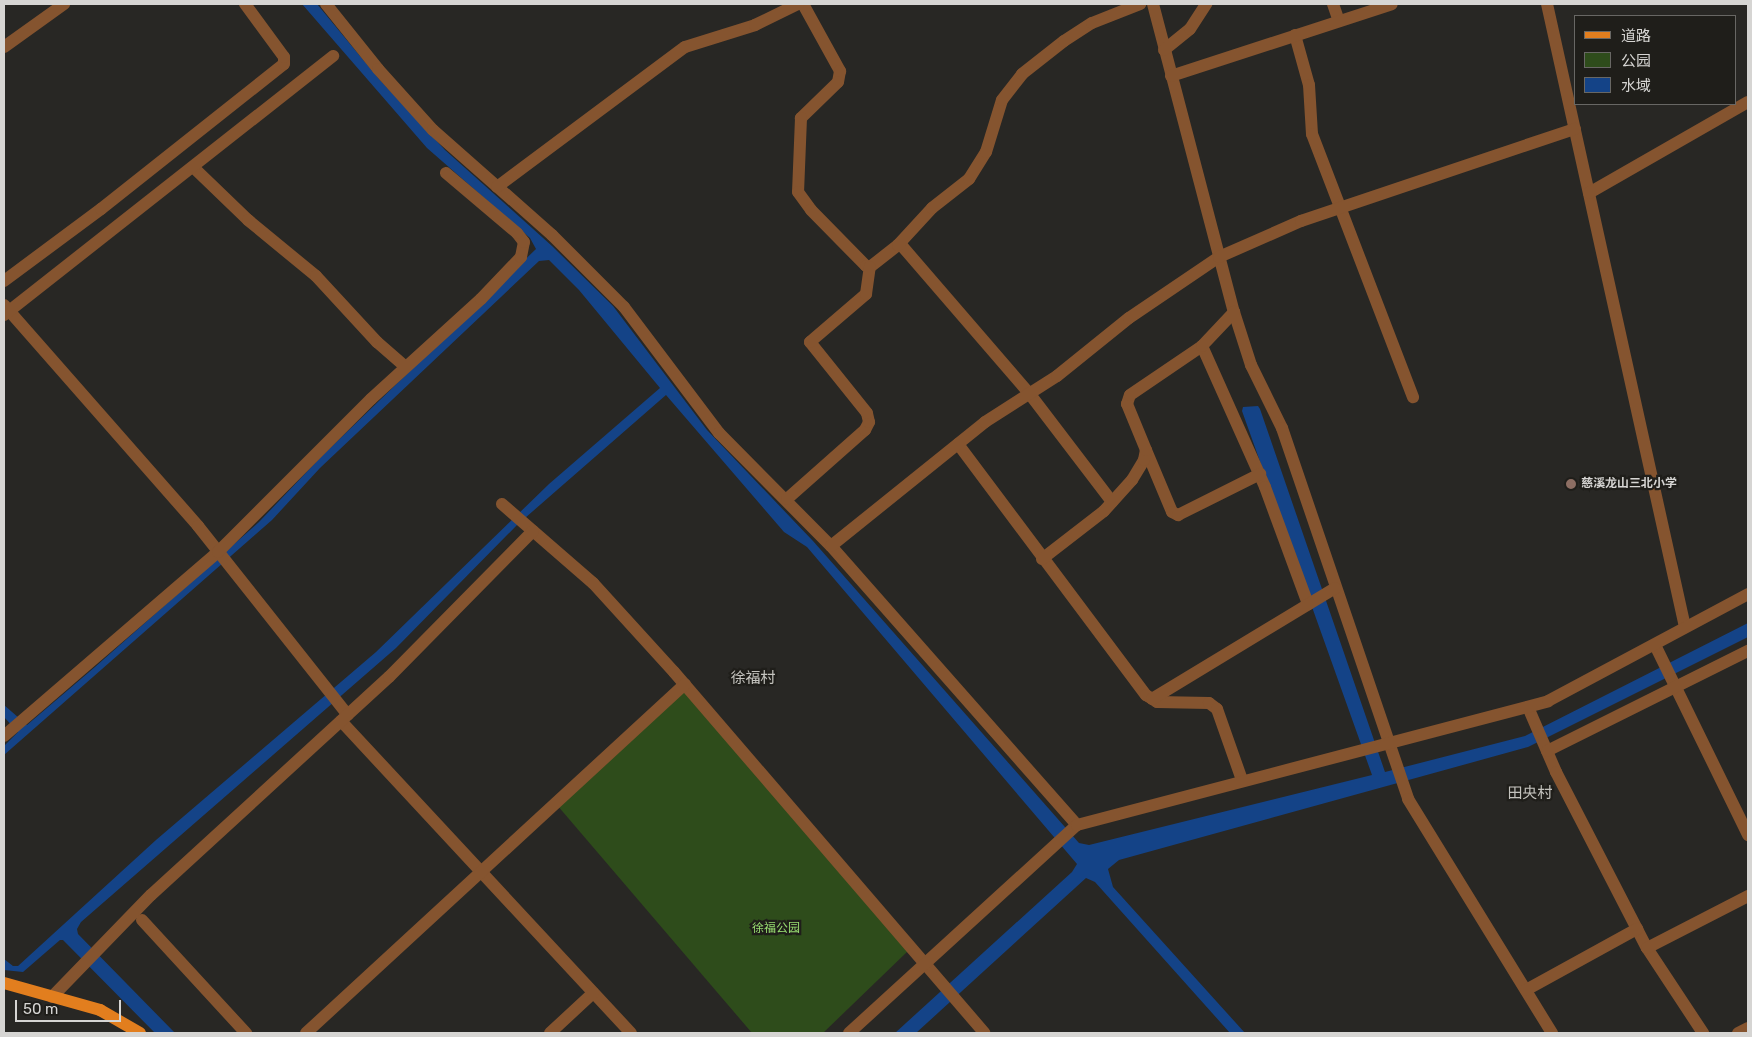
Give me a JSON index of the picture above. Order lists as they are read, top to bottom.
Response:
{
  "districts": ["徐福村", "田央村"],
  "parks": ["徐福公园"],
  "places": ["慈溪龙山三北小学"],
  "legend": ["道路", "公园", "水域"],
  "scale_bar": "50 m"
}
